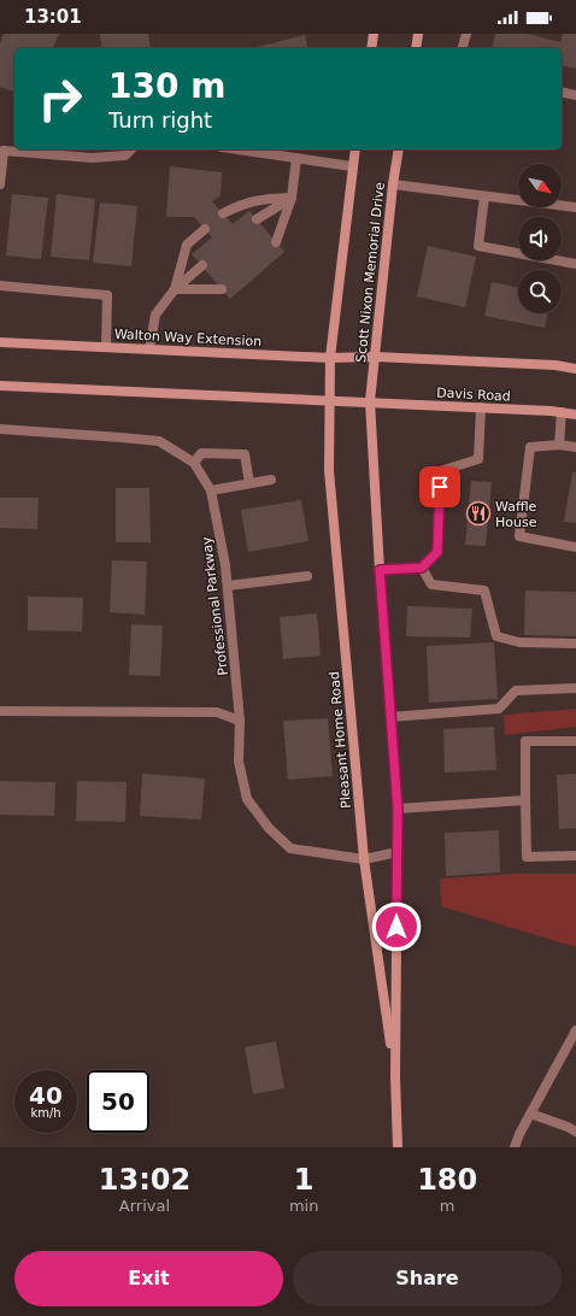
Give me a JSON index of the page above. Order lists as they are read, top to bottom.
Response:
{
  "streets": {
    "main road": [
      "Scott Nixon Memorial Drive",
      "Walton Way Extension",
      "Davis Road",
      "Pleasant Home Road"
    ],
    "street": ["Professional Parkway"]
  },
  "crossings": [
    ["Scott Nixon Memorial Drive", "Walton Way Extension"],
    ["Scott Nixon Memorial Drive", "Davis Road"],
    ["Scott Nixon Memorial Drive", "Pleasant Home Road"],
    ["Davis Road", "Pleasant Home Road"],
    ["Professional Parkway", "Pleasant Home Road"]
  ],
  "places": {
    "restaurant": ["Waffle House"]
  },
  "north": "bottom right",
  "page": {
    "status": "13:01",
    "turn": ["130 m", "Turn right"],
    "speed": "40 km/h",
    "limit": "50",
    "eta": [
      "13:02",
      "Arrival",
      "1",
      "min",
      "180",
      "m"
    ],
    "buttons": ["Exit", "Share"]
  }
}
